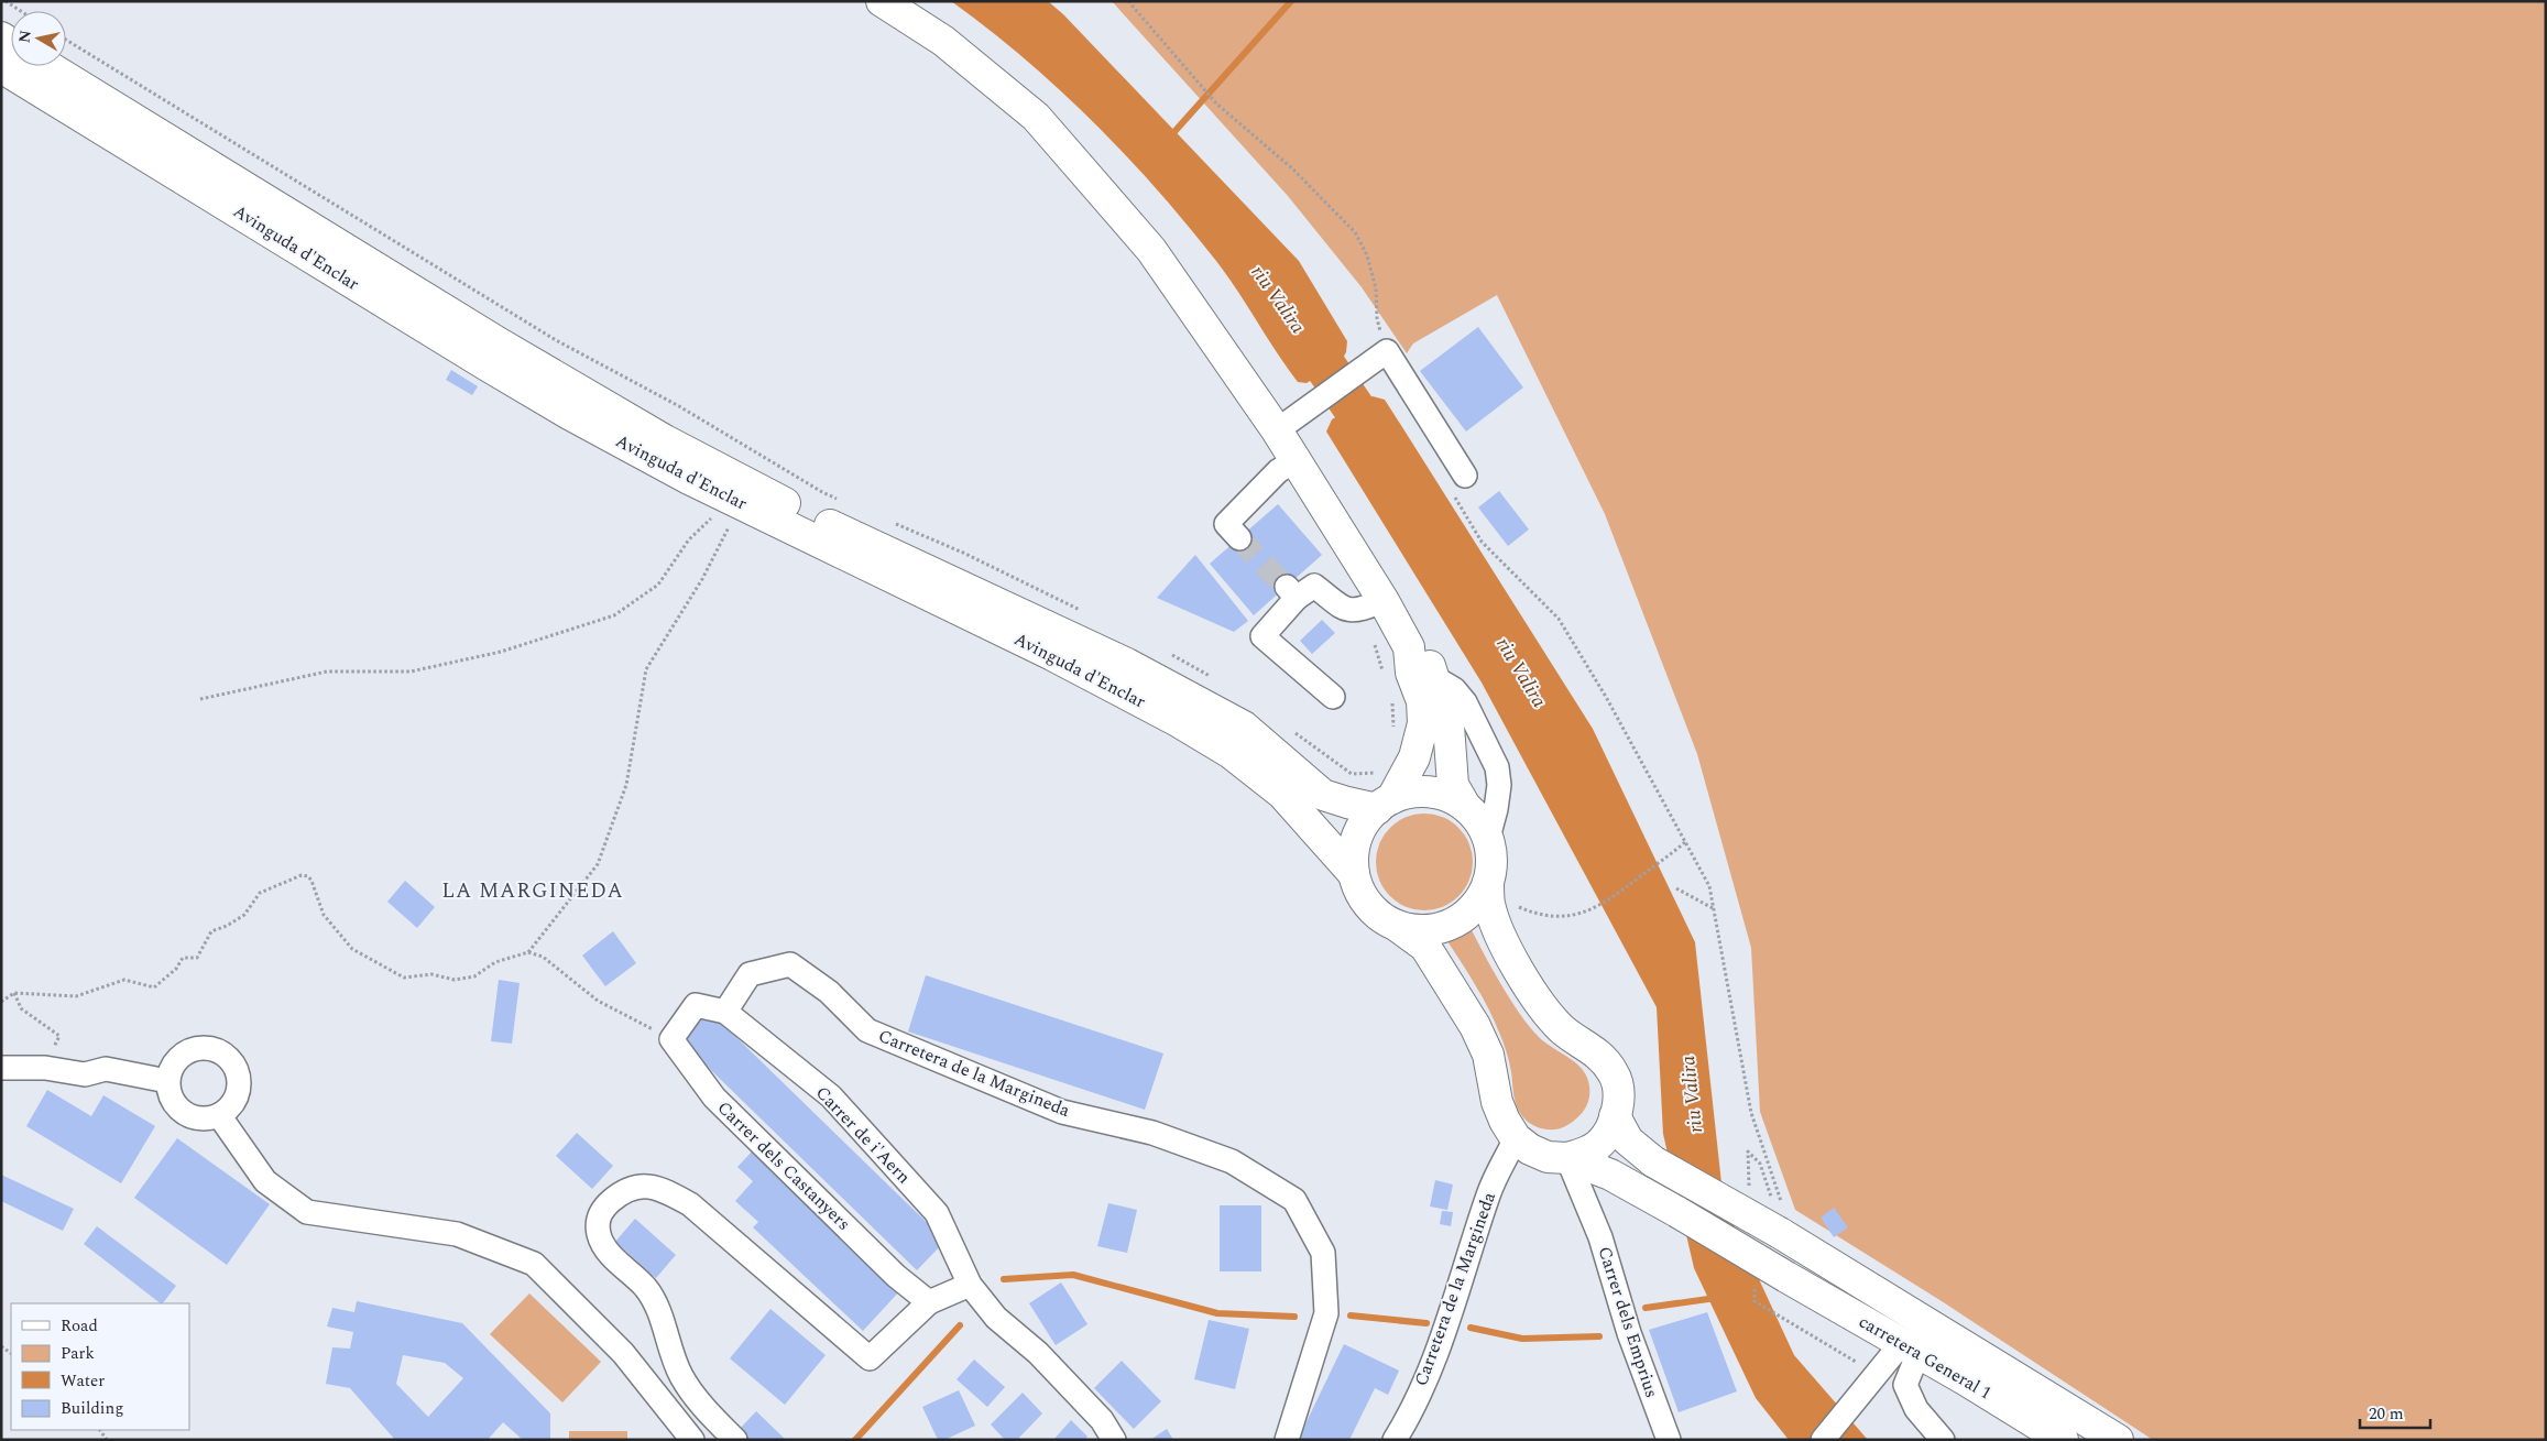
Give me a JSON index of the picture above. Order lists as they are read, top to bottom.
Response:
{
  "streets": {
    "main road": ["Avinguda d'Enclar", "carretera General 1"],
    "street": [
      "Carretera de la Margineda",
      "Carrer de i'Aern",
      "Carrer dels Castanyers",
      "Carrer dels Emprius"
    ]
  },
  "crossings": [
    ["Carretera de la Margineda", "Carrer de i'Aern"],
    ["Carretera de la Margineda", "carretera General 1"],
    ["Carrer dels Emprius", "carretera General 1"]
  ],
  "districts": ["LA MARGINEDA"],
  "water": ["riu Valira"],
  "legend": [
    "Road",
    "Park",
    "Water",
    "Building"
  ],
  "scale_bar": "20 m",
  "north": "left"
}
